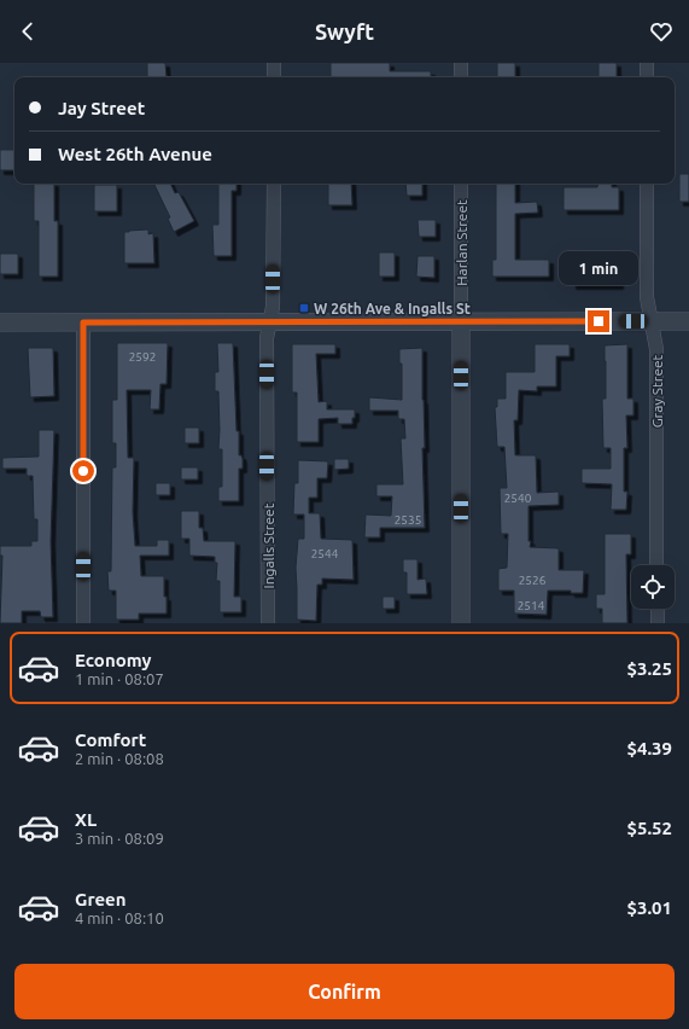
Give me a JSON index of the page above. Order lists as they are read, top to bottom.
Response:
{
  "streets": {
    "street": ["Harlan Street", "Gray Street", "Ingalls Street"]
  },
  "places": {
    "transit": ["W 26th Ave & Ingalls St"]
  },
  "house_numbers": [
    "2592",
    "2540",
    "2535",
    "2544",
    "2526",
    "2514"
  ],
  "page": {
    "header": "Swyft",
    "banner": ["Jay Street", "West 26th Avenue"],
    "bubble": "1 min",
    "list": [
      {
        "name": "Economy",
        "note": "1 min · 08:07",
        "value": "$3.25"
      },
      {
        "name": "Comfort",
        "note": "2 min · 08:08",
        "value": "$4.39"
      },
      {
        "name": "XL",
        "note": "3 min · 08:09",
        "value": "$5.52"
      },
      {
        "name": "Green",
        "note": "4 min · 08:10",
        "value": "$3.01"
      }
    ],
    "buttons": "Confirm"
  }
}
